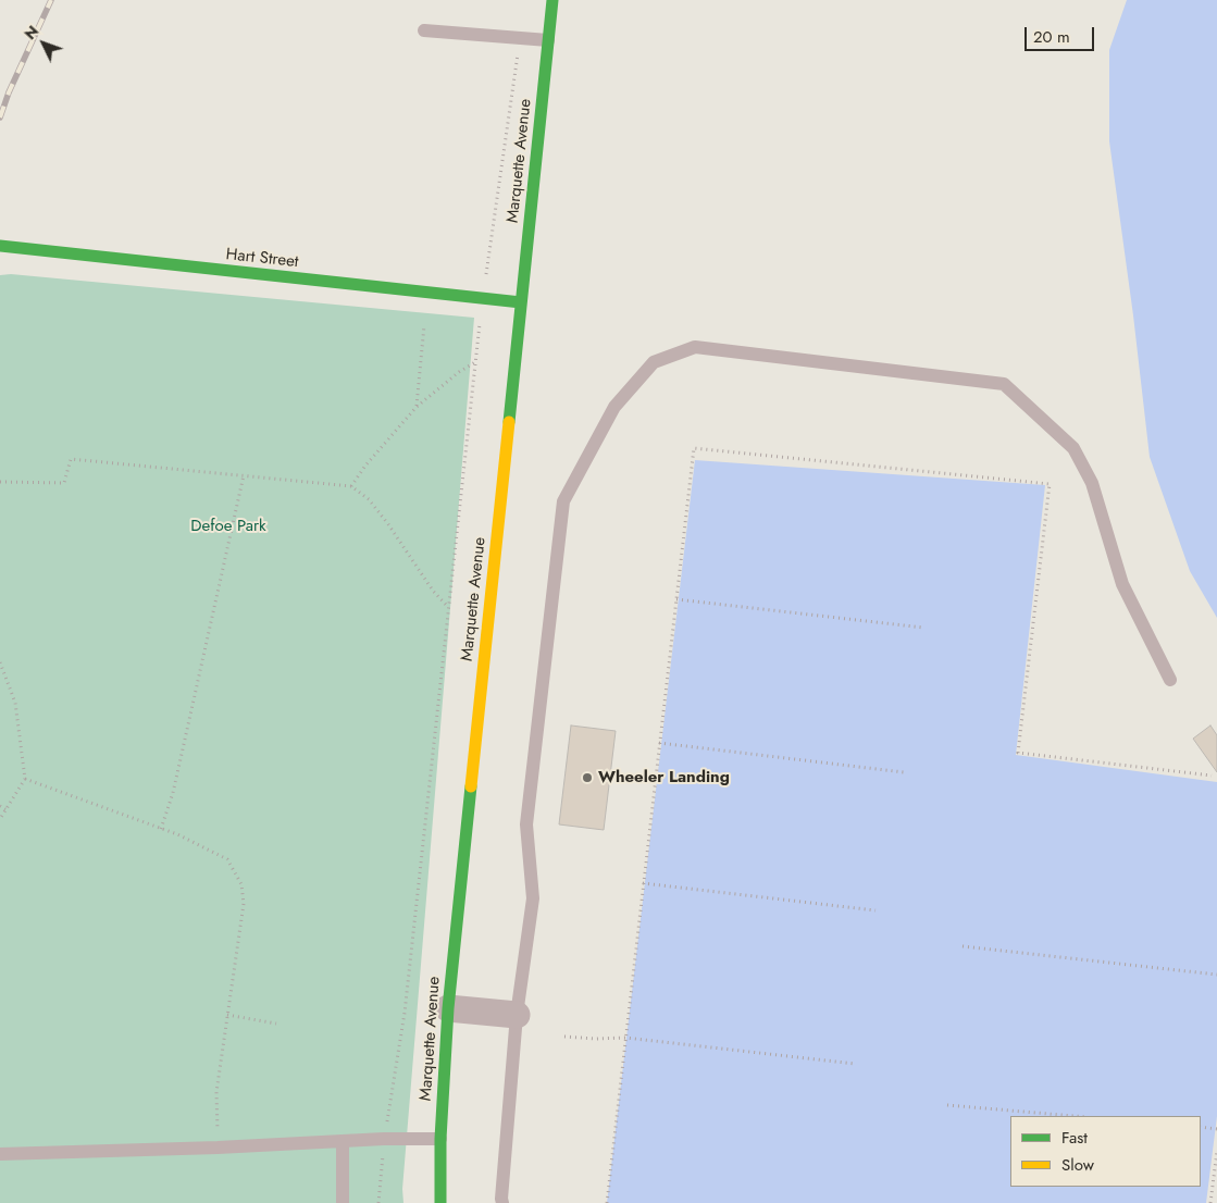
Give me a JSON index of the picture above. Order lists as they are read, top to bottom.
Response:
{
  "streets": {
    "street": ["Marquette Avenue", "Hart Street"]
  },
  "crossings": [
    ["Marquette Avenue", "Hart Street"]
  ],
  "parks": ["Defoe Park"],
  "places": ["Wheeler Landing"],
  "legend": ["Fast", "Slow"],
  "scale_bar": "20 m",
  "north": "top left"
}
